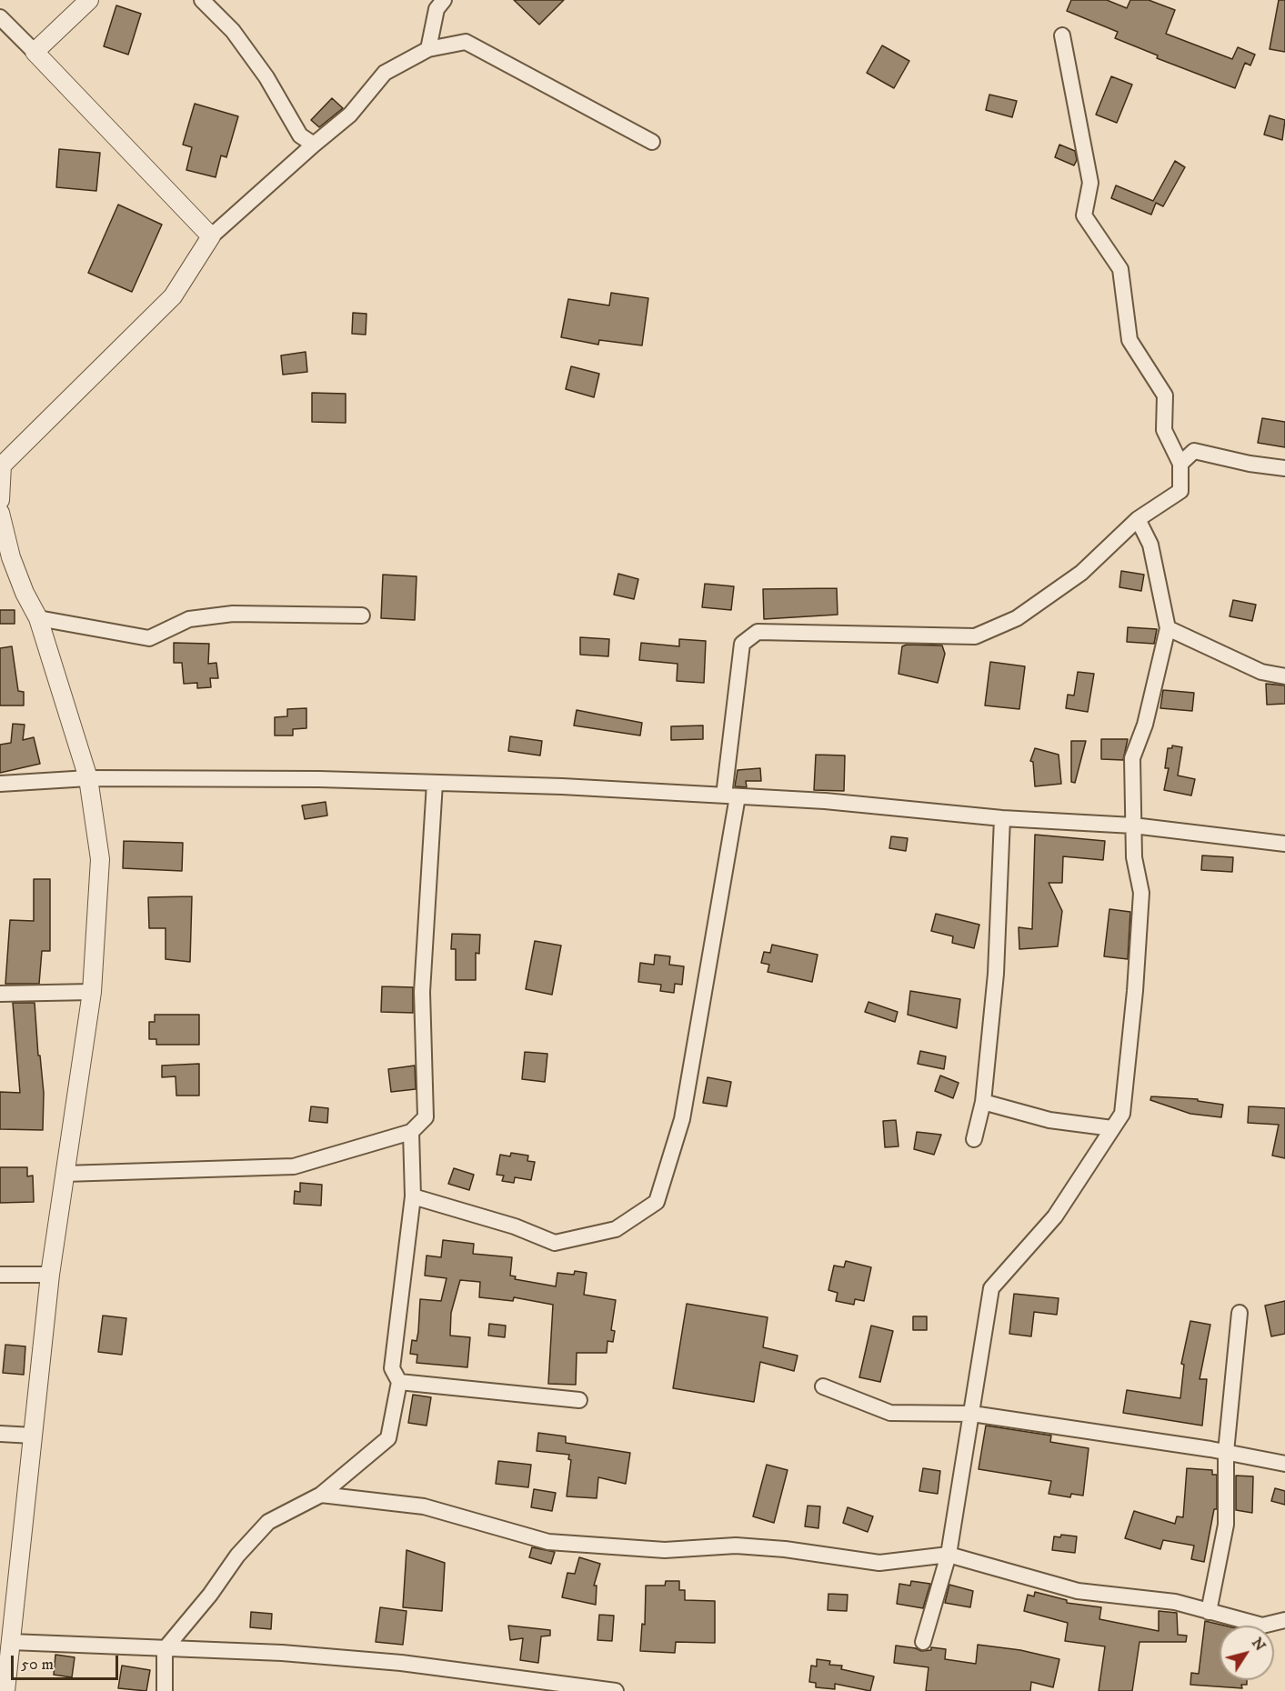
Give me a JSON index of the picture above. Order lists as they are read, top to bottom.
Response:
{
  "scale_bar": "50 m",
  "north": "top right"
}
